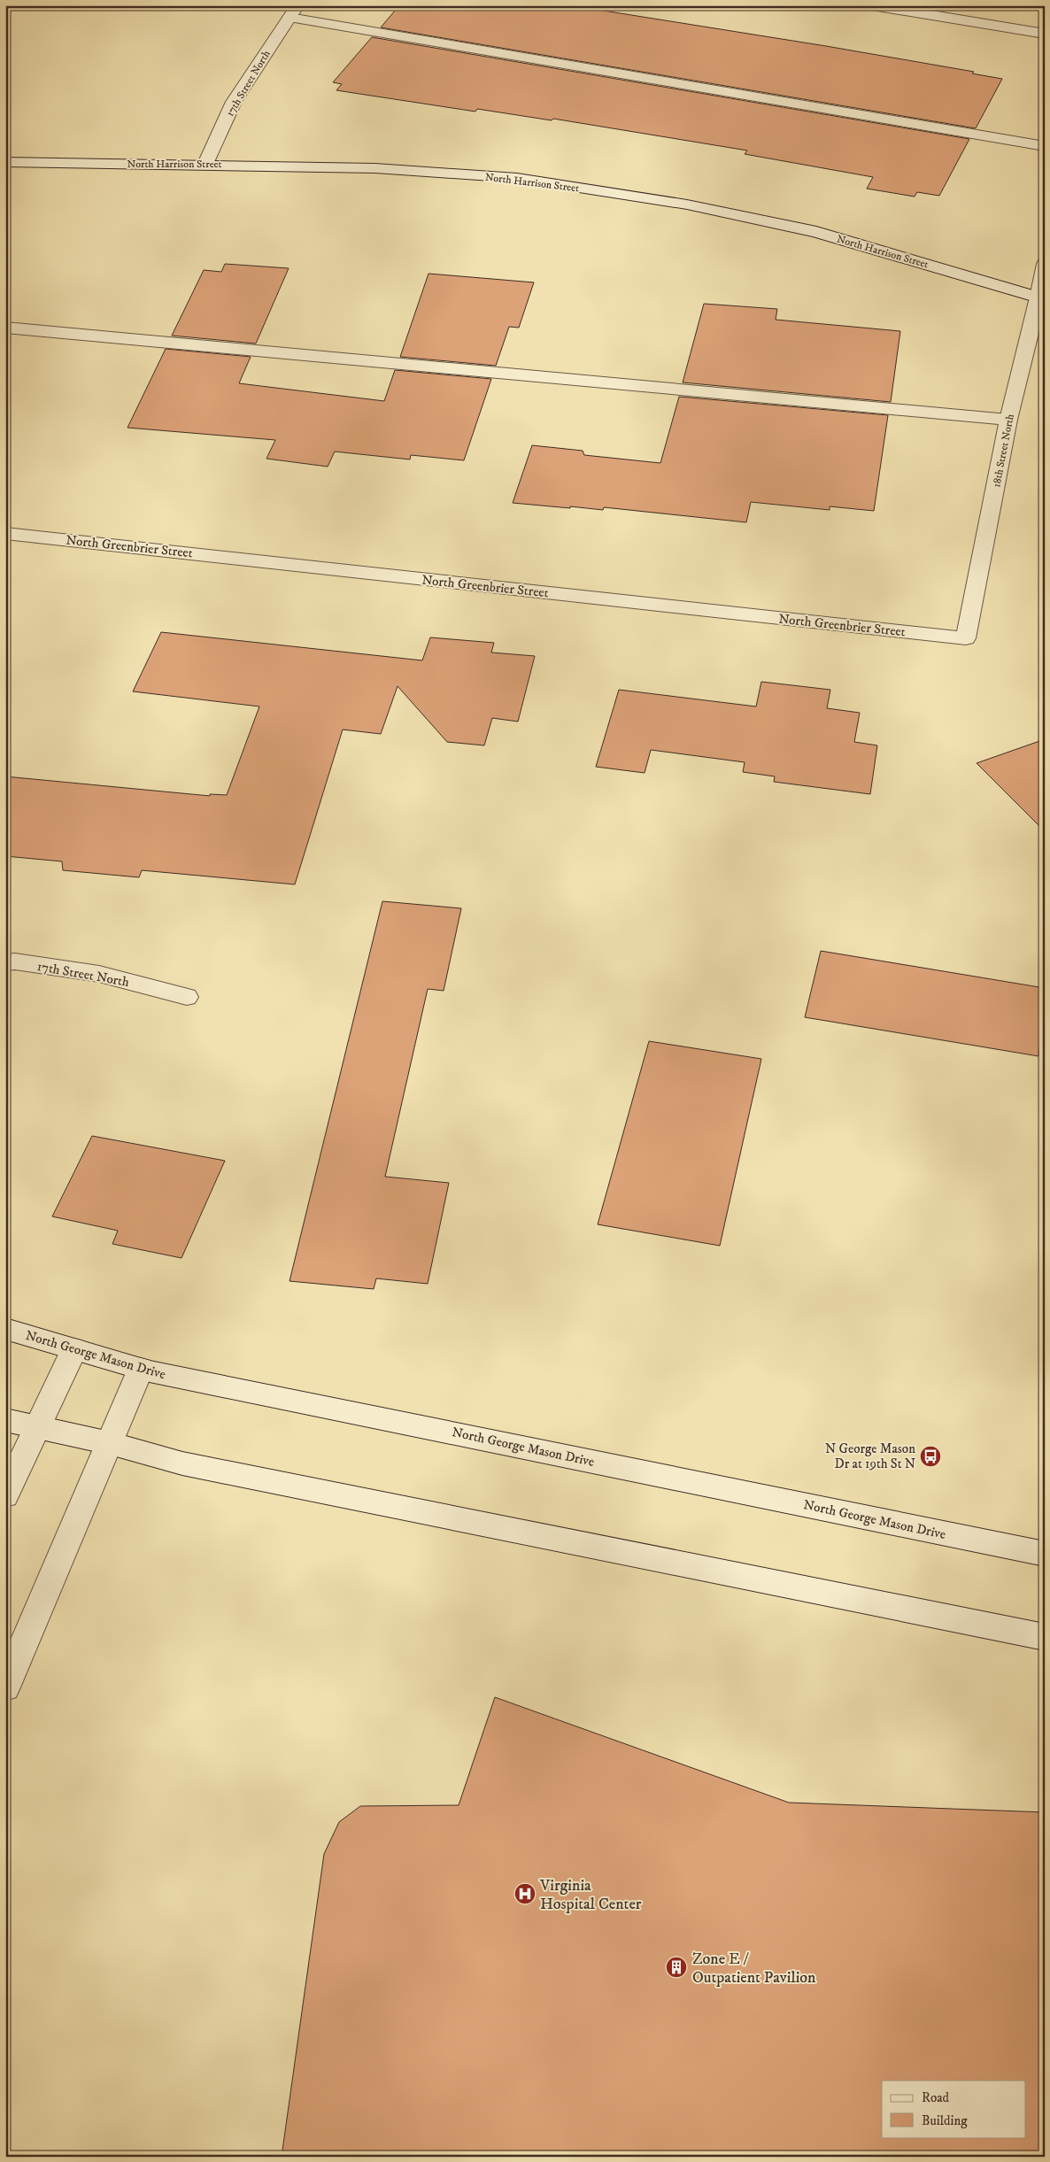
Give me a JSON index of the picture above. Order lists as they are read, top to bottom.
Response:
{
  "streets": {
    "street": [
      "17th Street North",
      "North Harrison Street",
      "18th Street North",
      "North Greenbrier Street",
      "North George Mason Drive"
    ]
  },
  "crossings": [
    ["17th Street North", "North Harrison Street"],
    ["North Harrison Street", "18th Street North"],
    ["18th Street North", "North Greenbrier Street"]
  ],
  "places": {
    "bus stop": ["N George Mason Dr at 19th St N"],
    "hospital": ["Virginia Hospital Center"],
    "building": ["Zone E / Outpatient Pavilion"]
  },
  "legend": ["Road", "Building"]
}
